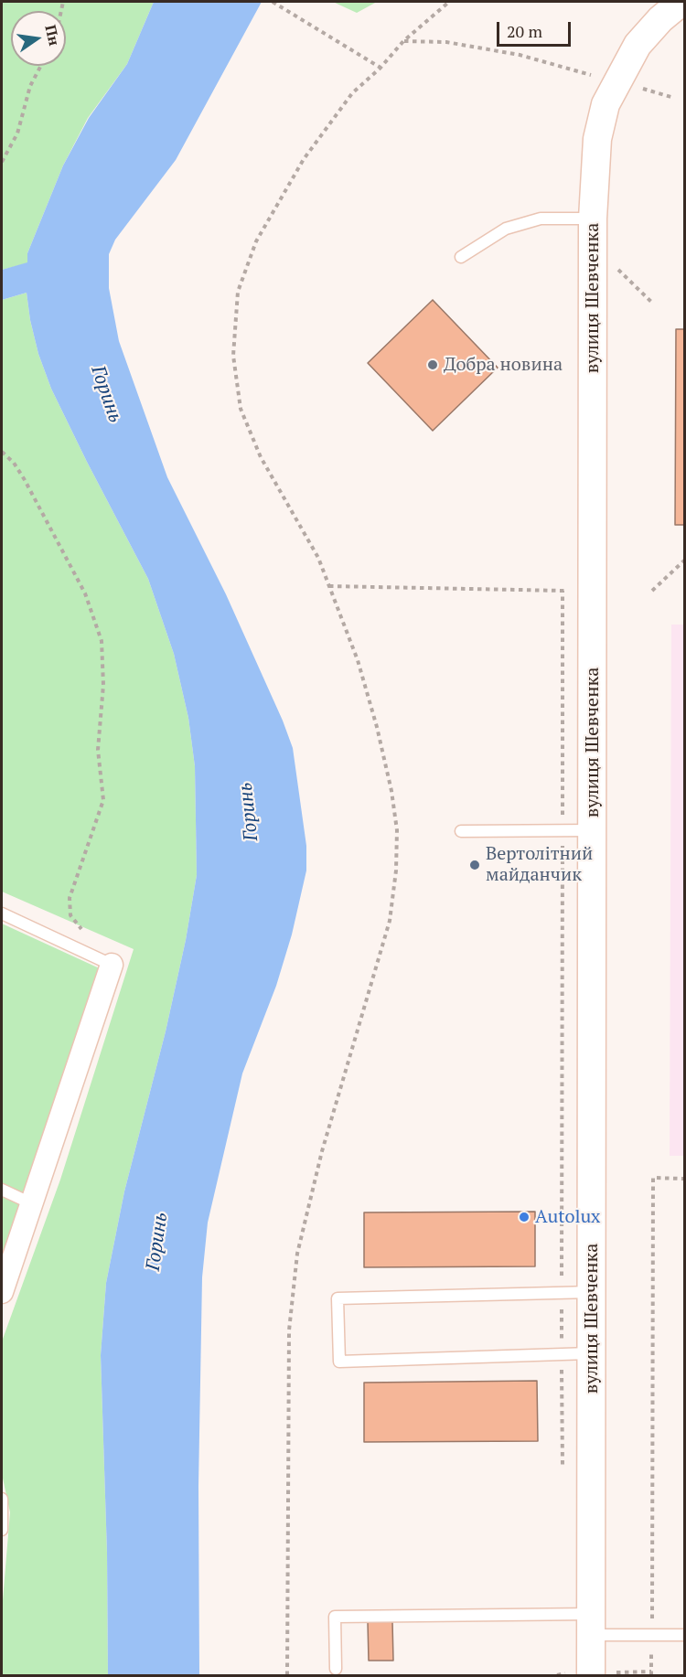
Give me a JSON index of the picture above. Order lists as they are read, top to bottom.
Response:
{
  "streets": {
    "street": ["вулиця Шевченка"]
  },
  "water": ["Горинь"],
  "places": ["Добра новина", "Вертолітний майданчик", "Autolux"],
  "scale_bar": "20 m",
  "north": "right"
}
